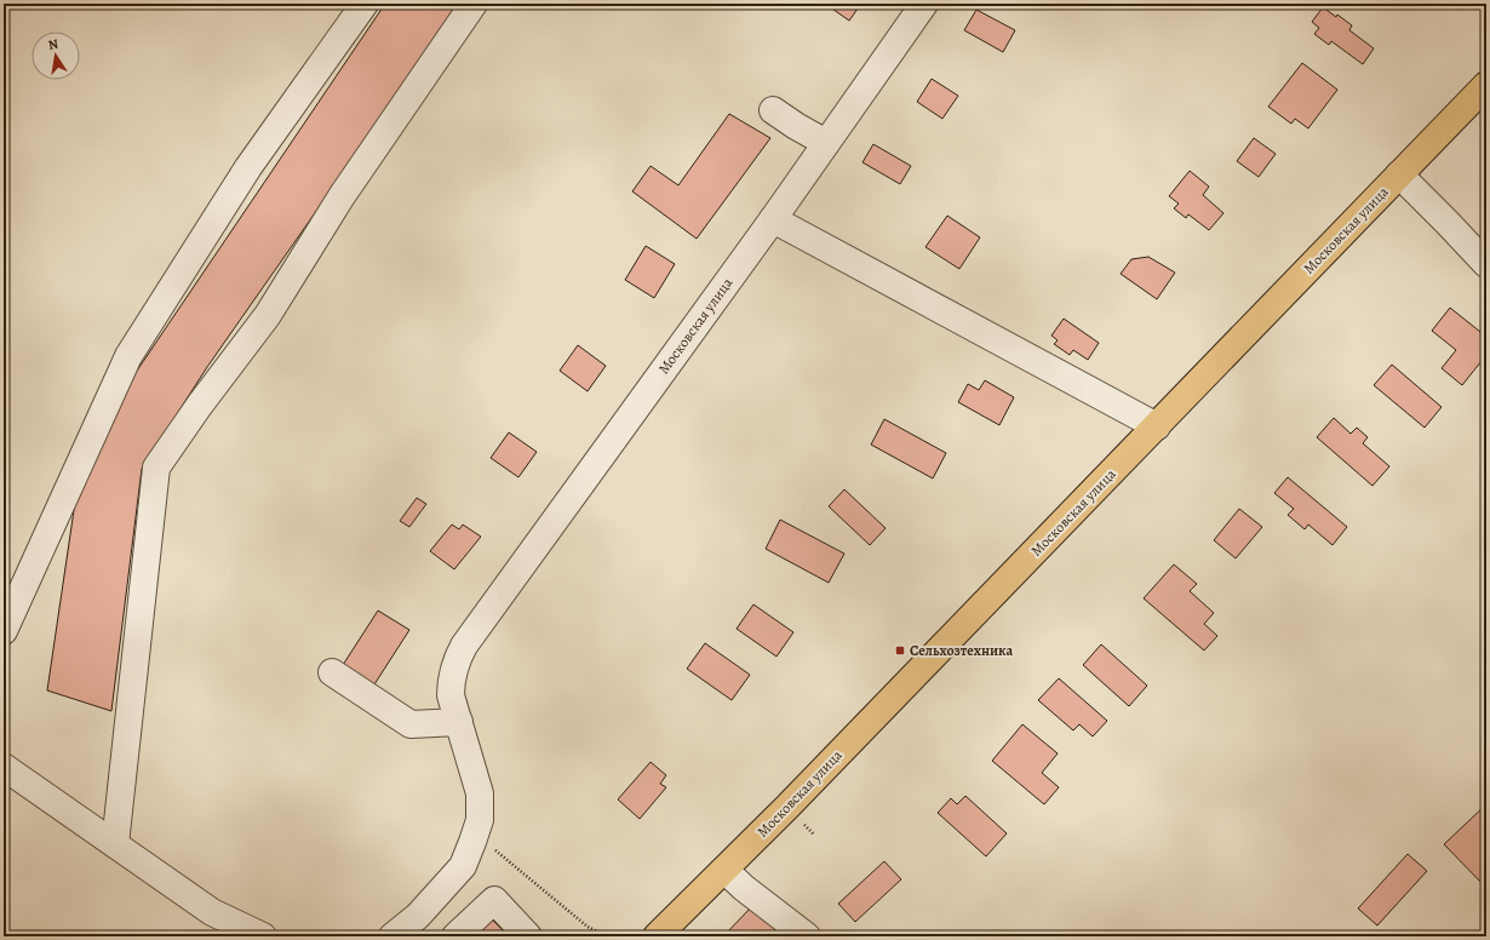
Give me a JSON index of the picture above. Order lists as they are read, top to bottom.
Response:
{
  "streets": {
    "main road": ["Московская улица"]
  },
  "places": {
    "transit": ["Сельхозтехника"]
  },
  "north": "top"
}
